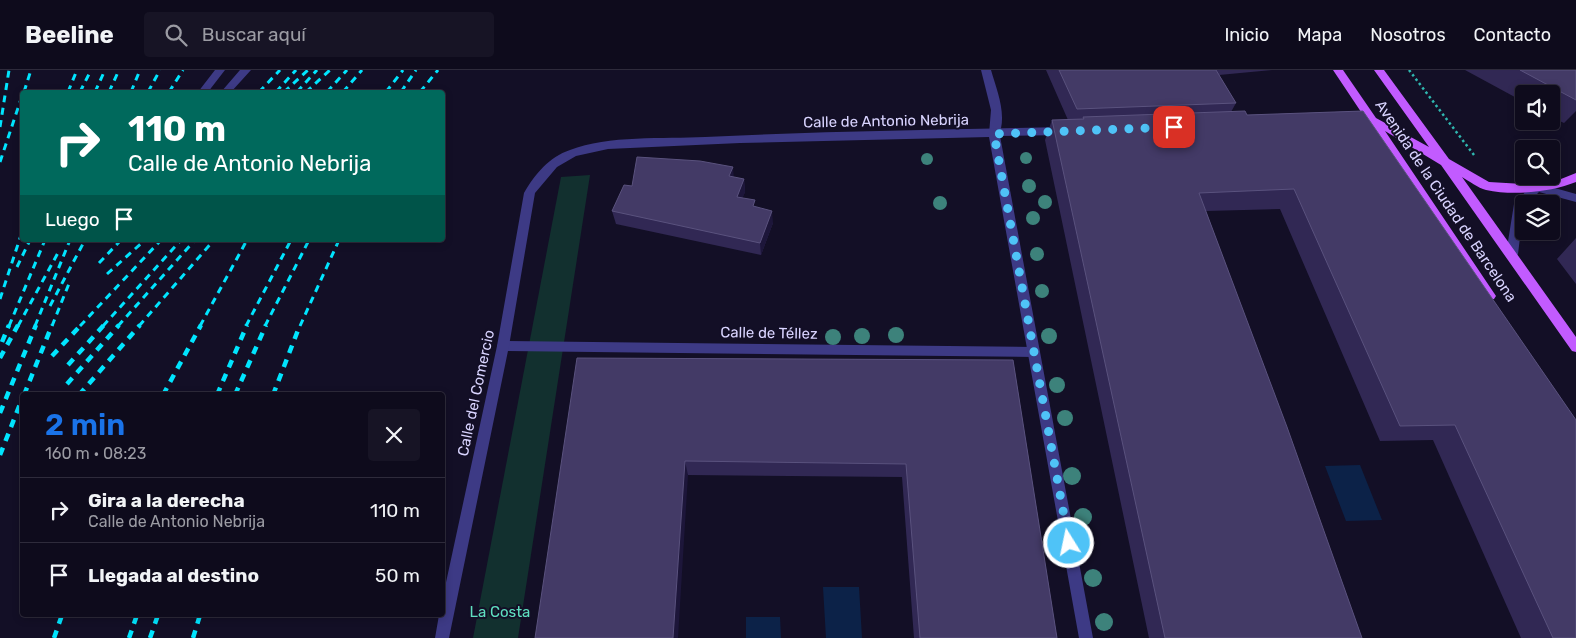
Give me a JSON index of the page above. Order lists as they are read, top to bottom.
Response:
{
  "streets": {
    "main road": ["Avenida de la Ciudad de Barcelona"],
    "street": ["Calle de Antonio Nebrija", "Calle de Téllez", "Calle del Comercio"]
  },
  "crossings": [
    ["Calle de Antonio Nebrija", "Calle del Comercio"],
    ["Calle de Téllez", "Calle del Comercio"]
  ],
  "parks": ["La Costa"],
  "page": {
    "header": "Beeline",
    "search": "Buscar aquí",
    "nav": [
      "Inicio",
      "Mapa",
      "Nosotros",
      "Contacto"
    ],
    "turn": ["110 m", "Calle de Antonio Nebrija"],
    "then": "Luego",
    "heading": ["2 min", "160 m · 08:23"],
    "list": [
      {
        "name": "Gira a la derecha",
        "note": "Calle de Antonio Nebrija",
        "value": "110 m"
      },
      {
        "name": "Llegada al destino",
        "value": "50 m"
      }
    ]
  }
}
